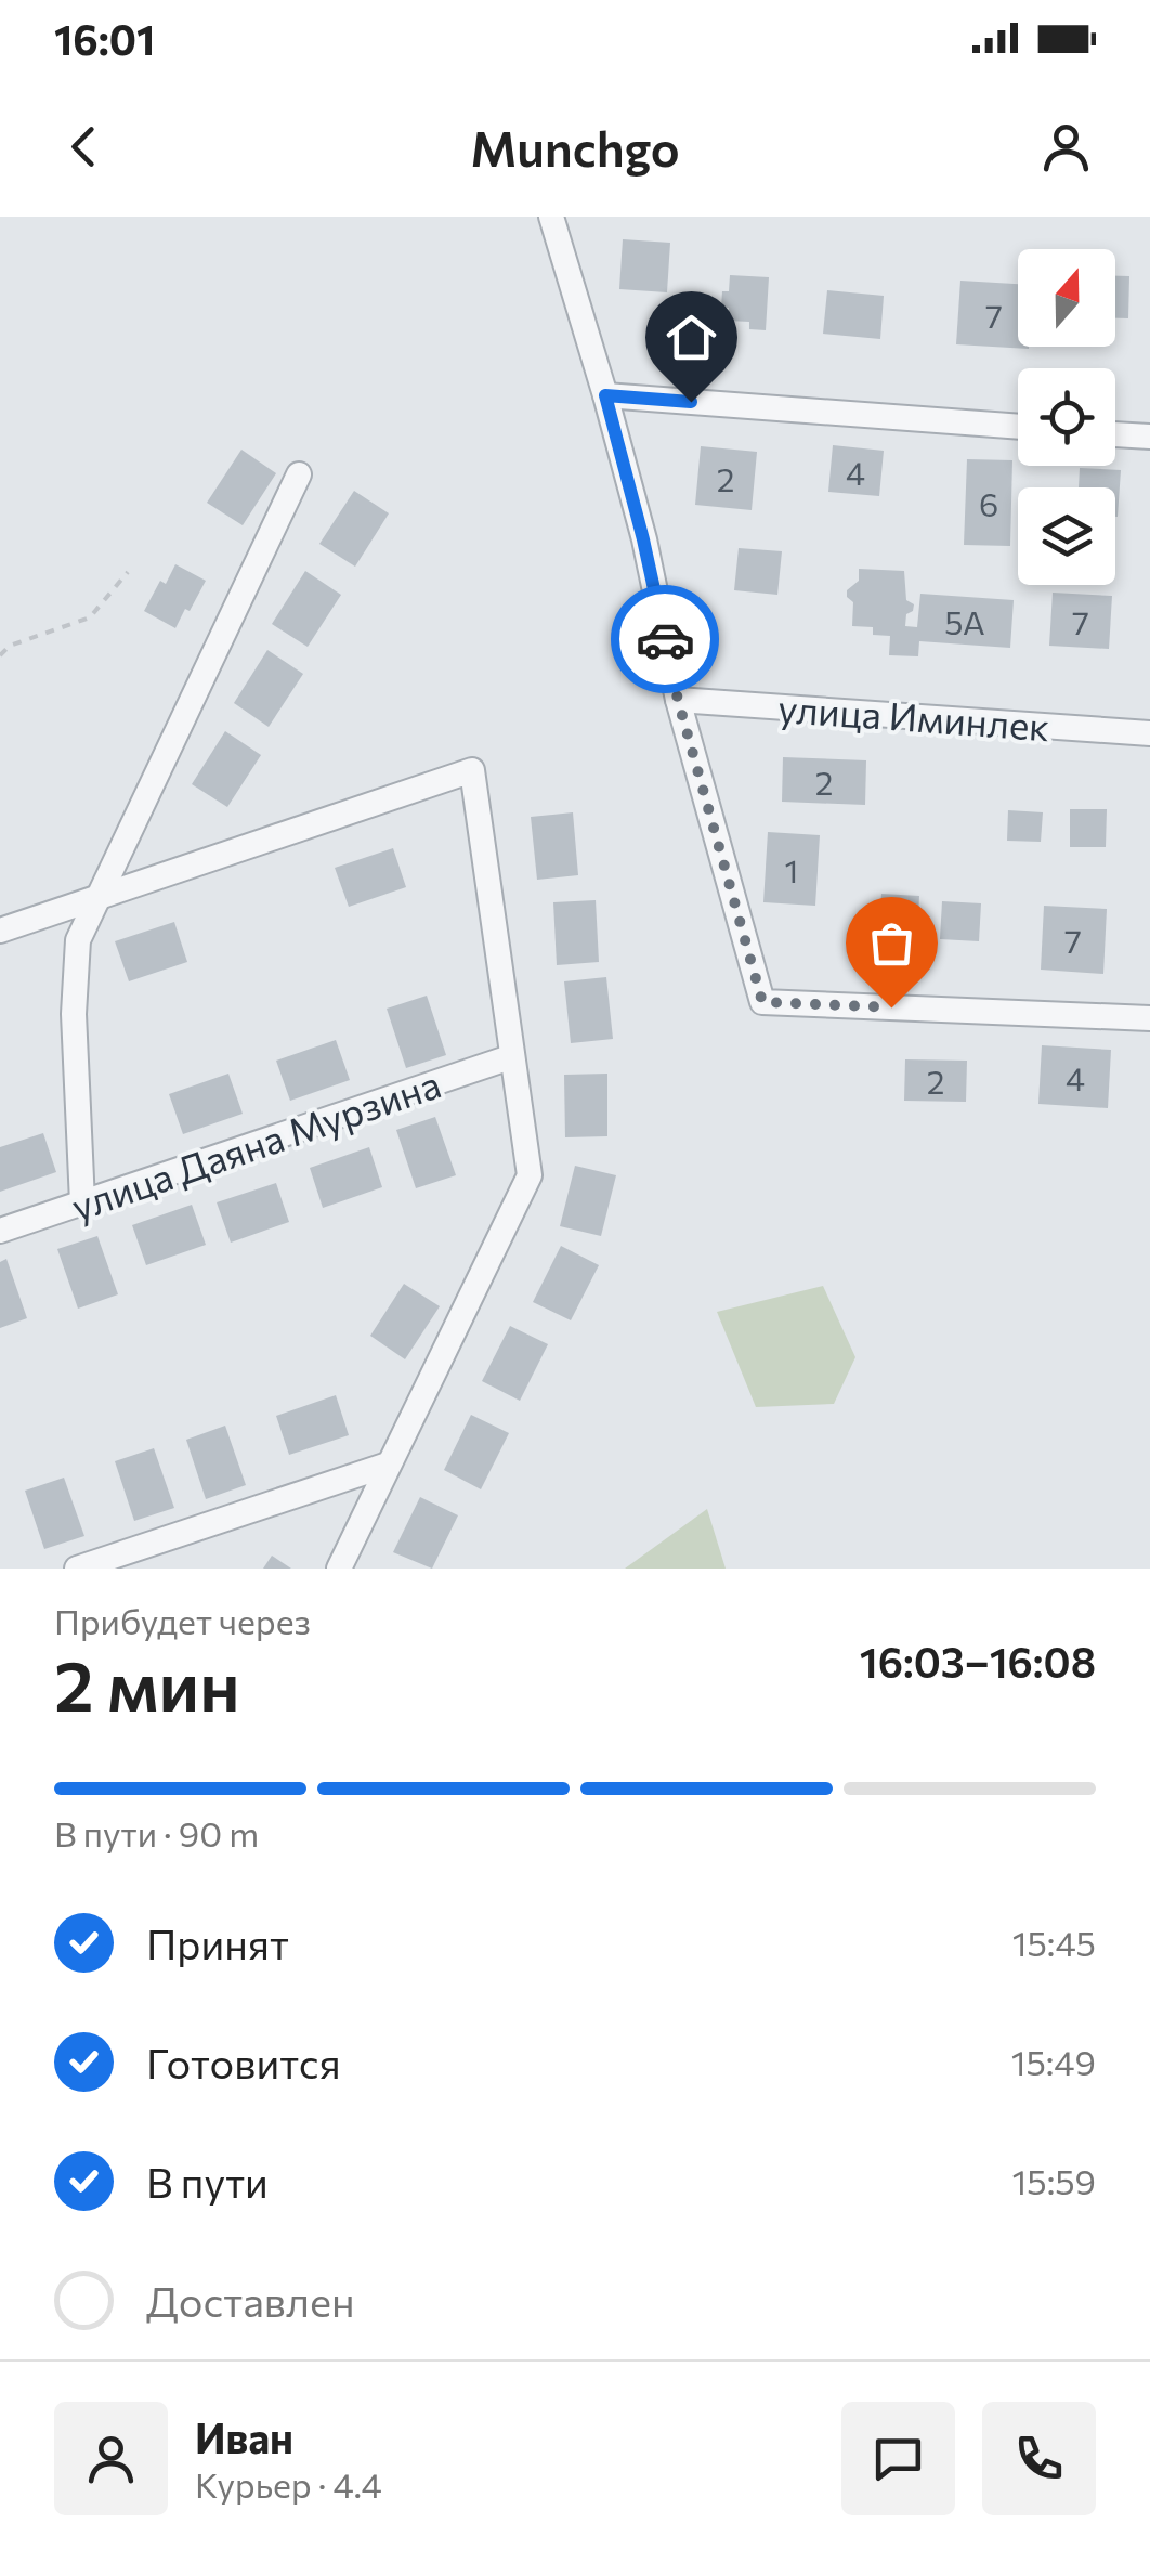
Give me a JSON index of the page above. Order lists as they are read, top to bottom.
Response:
{
  "streets": {
    "street": ["улица Иминлек", "улица Даяна Мурзина"]
  },
  "house_numbers": [
    "7",
    "4",
    "2",
    "6",
    "5А",
    "7",
    "2",
    "1",
    "7",
    "4",
    "2"
  ],
  "north": "top",
  "page": {
    "status": "16:01",
    "header": "Munchgo",
    "heading": ["2 мин", "Прибудет через", "16:03–16:08"],
    "panel": ["Иван", "Курьер · 4.4"],
    "bar": "В пути · 90 m",
    "list": [
      ["Принят", "15:45"],
      ["Готовится", "15:49"],
      ["В пути", "15:59"],
      "Доставлен"
    ]
  }
}
